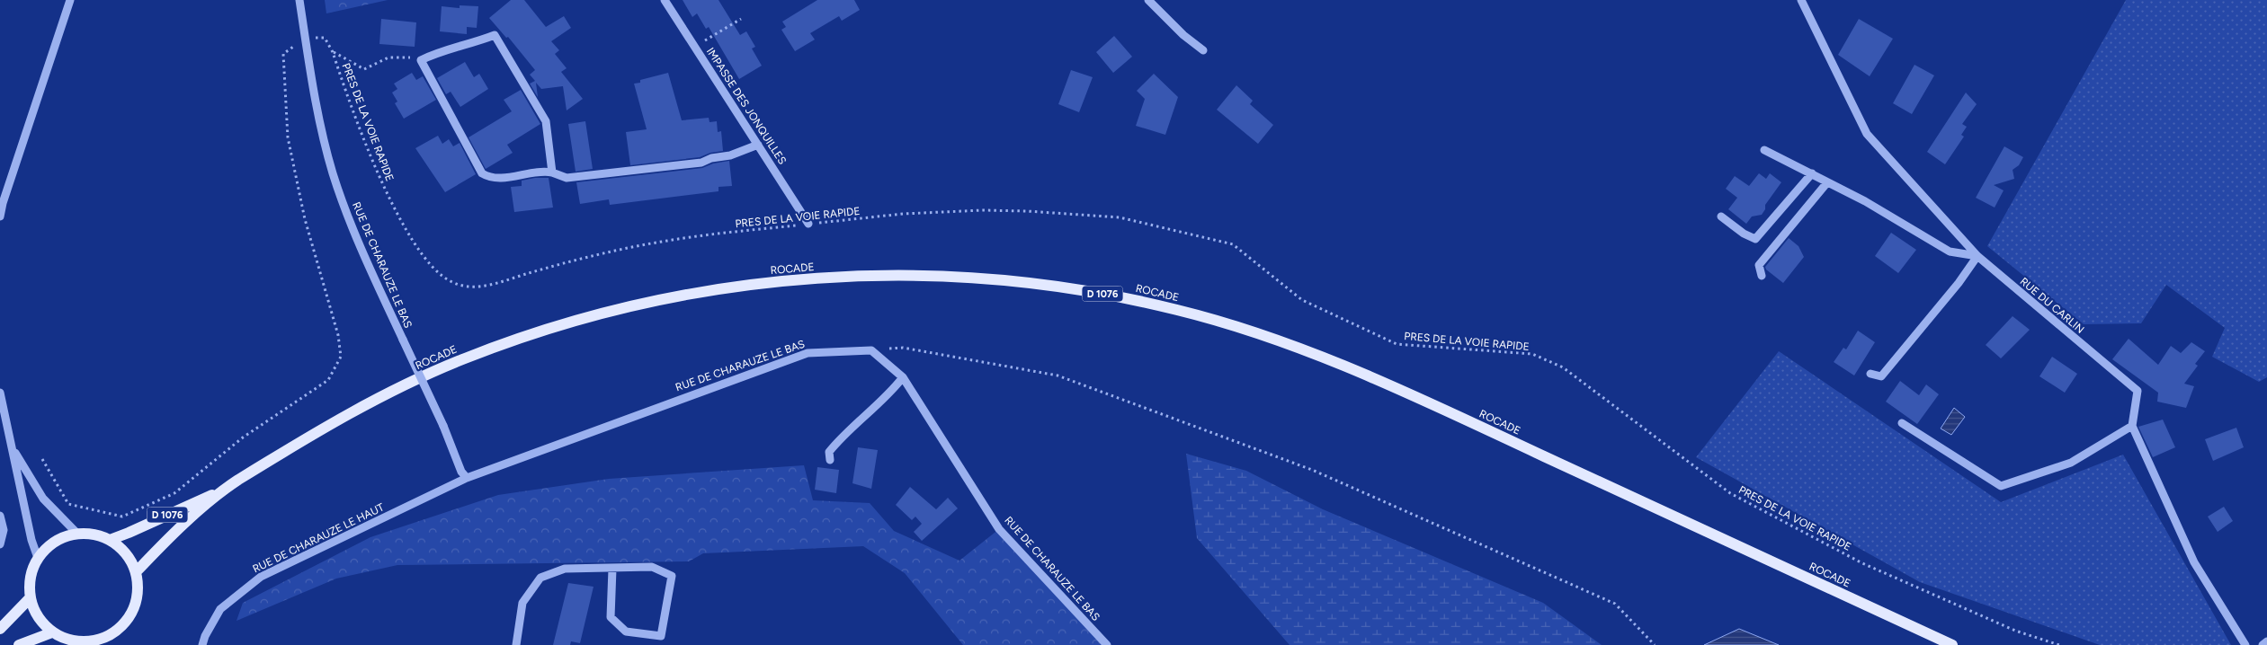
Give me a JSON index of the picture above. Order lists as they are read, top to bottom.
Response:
{
  "streets": {
    "main road": ["ROCADE", "D 1076"],
    "street": [
      "IMPASSE DES JONQUILLES",
      "RUE DE CHARAUZE LE BAS",
      "RUE DU CARLIN",
      "RUE DE CHARAUZE LE HAUT"
    ],
    "path": ["PRES DE LA VOIE RAPIDE"]
  },
  "crossings": [
    ["IMPASSE DES JONQUILLES", "PRES DE LA VOIE RAPIDE"],
    ["PRES DE LA VOIE RAPIDE", "RUE DE CHARAUZE LE BAS"],
    ["RUE DE CHARAUZE LE BAS", "RUE DE CHARAUZE LE HAUT"]
  ]
}
